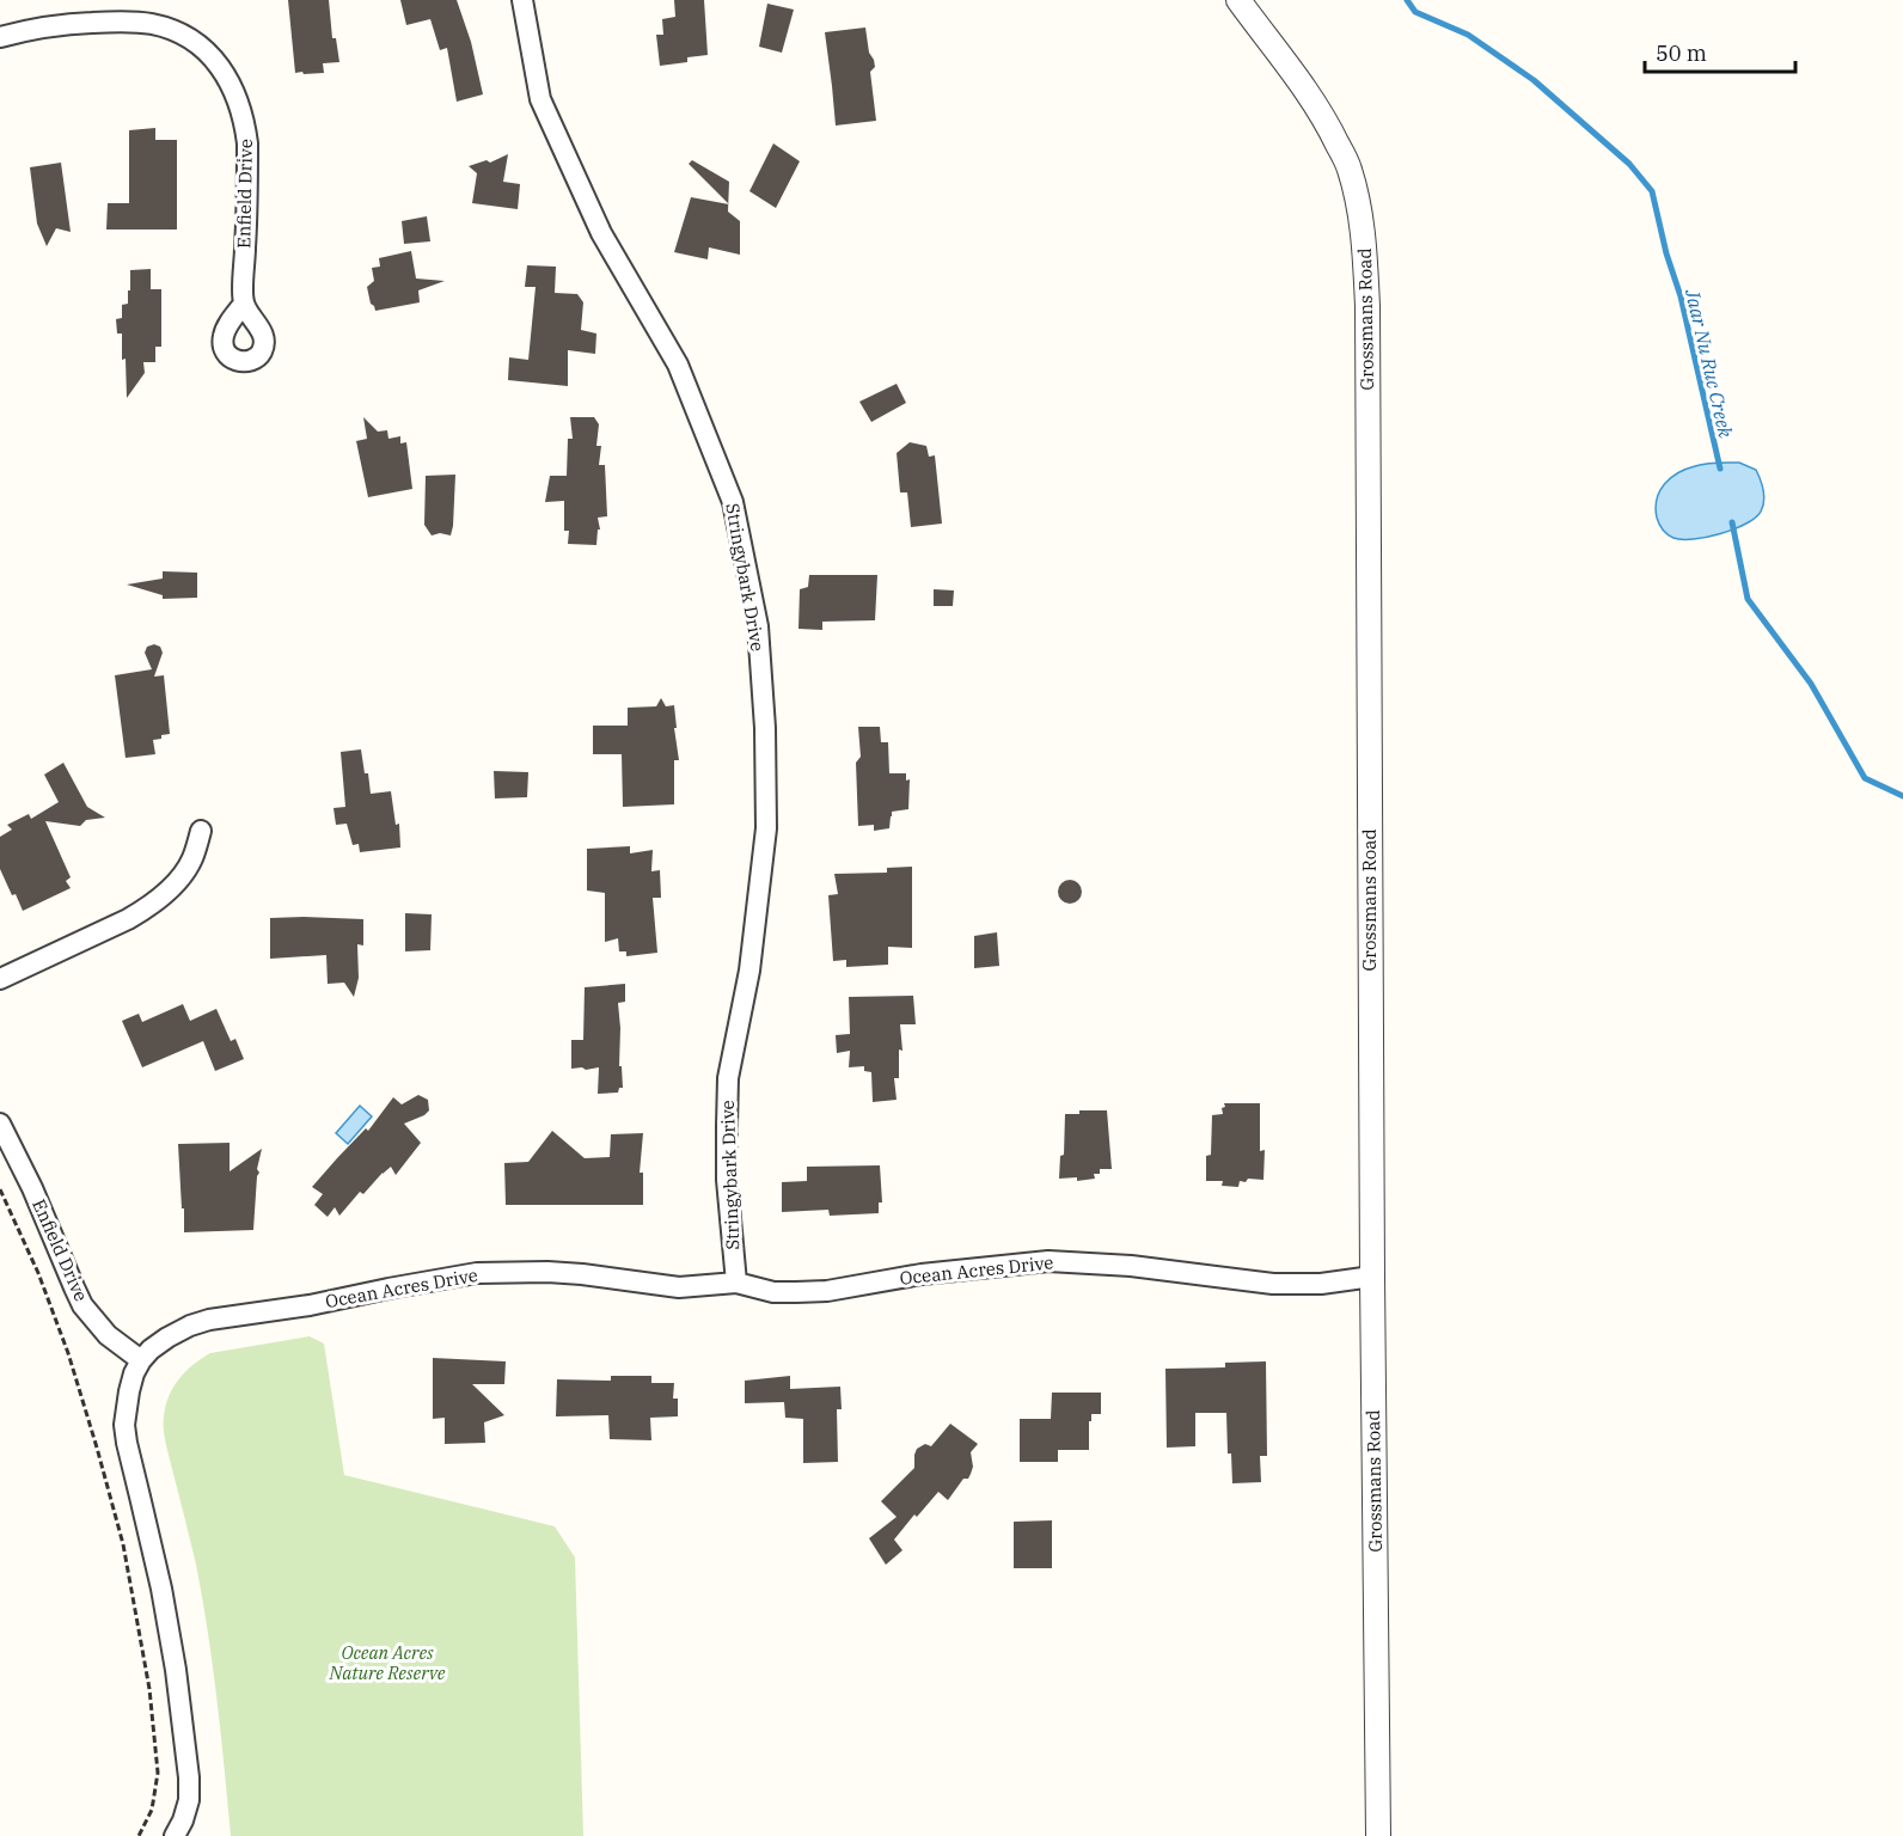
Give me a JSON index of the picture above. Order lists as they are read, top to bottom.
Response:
{
  "streets": {
    "street": [
      "Enfield Drive",
      "Grossmans Road",
      "Stringybark Drive",
      "Ocean Acres Drive"
    ]
  },
  "crossings": [
    ["Enfield Drive", "Ocean Acres Drive"],
    ["Grossmans Road", "Ocean Acres Drive"],
    ["Stringybark Drive", "Ocean Acres Drive"]
  ],
  "water": ["Jaar Nu Ruc Creek"],
  "parks": ["Ocean Acres Nature Reserve"],
  "scale_bar": "50 m"
}
